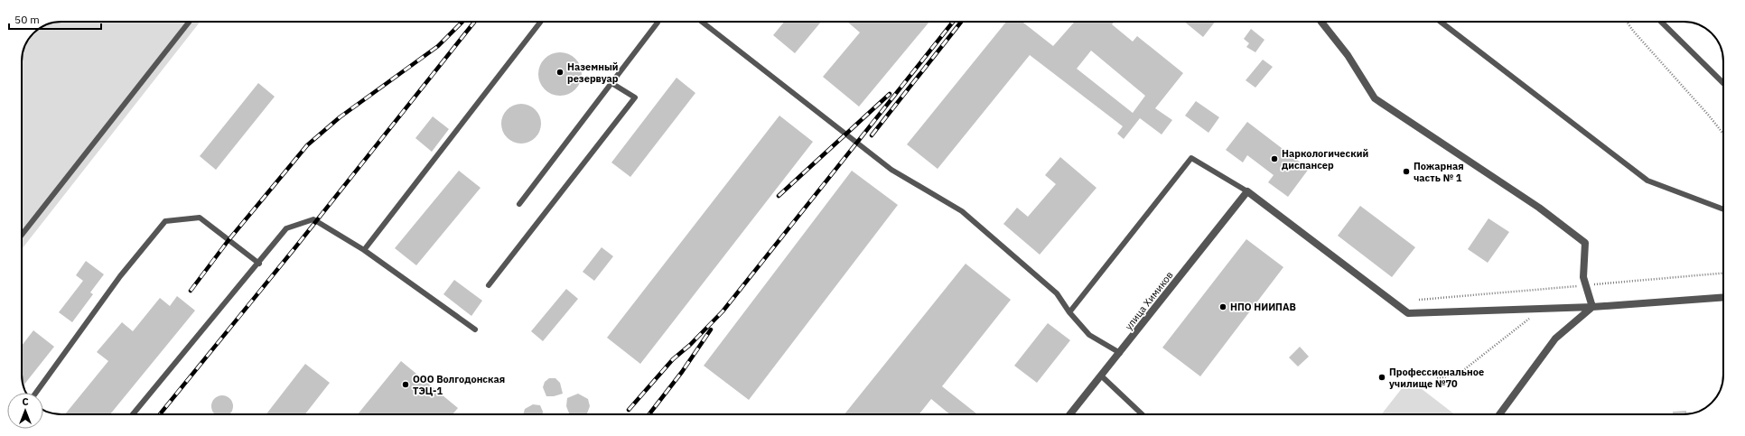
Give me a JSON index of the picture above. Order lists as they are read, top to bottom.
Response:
{
  "streets": {
    "street": ["улица Химиков"]
  },
  "places": [
    "Наземный резервуар",
    "Наркологический диспансер",
    "Пожарная часть № 1",
    "НПО НИИПАВ",
    "Профессиональное училище №70",
    "ООО Волгодонская ТЭЦ-1"
  ],
  "scale_bar": "50 m",
  "north": "top"
}
